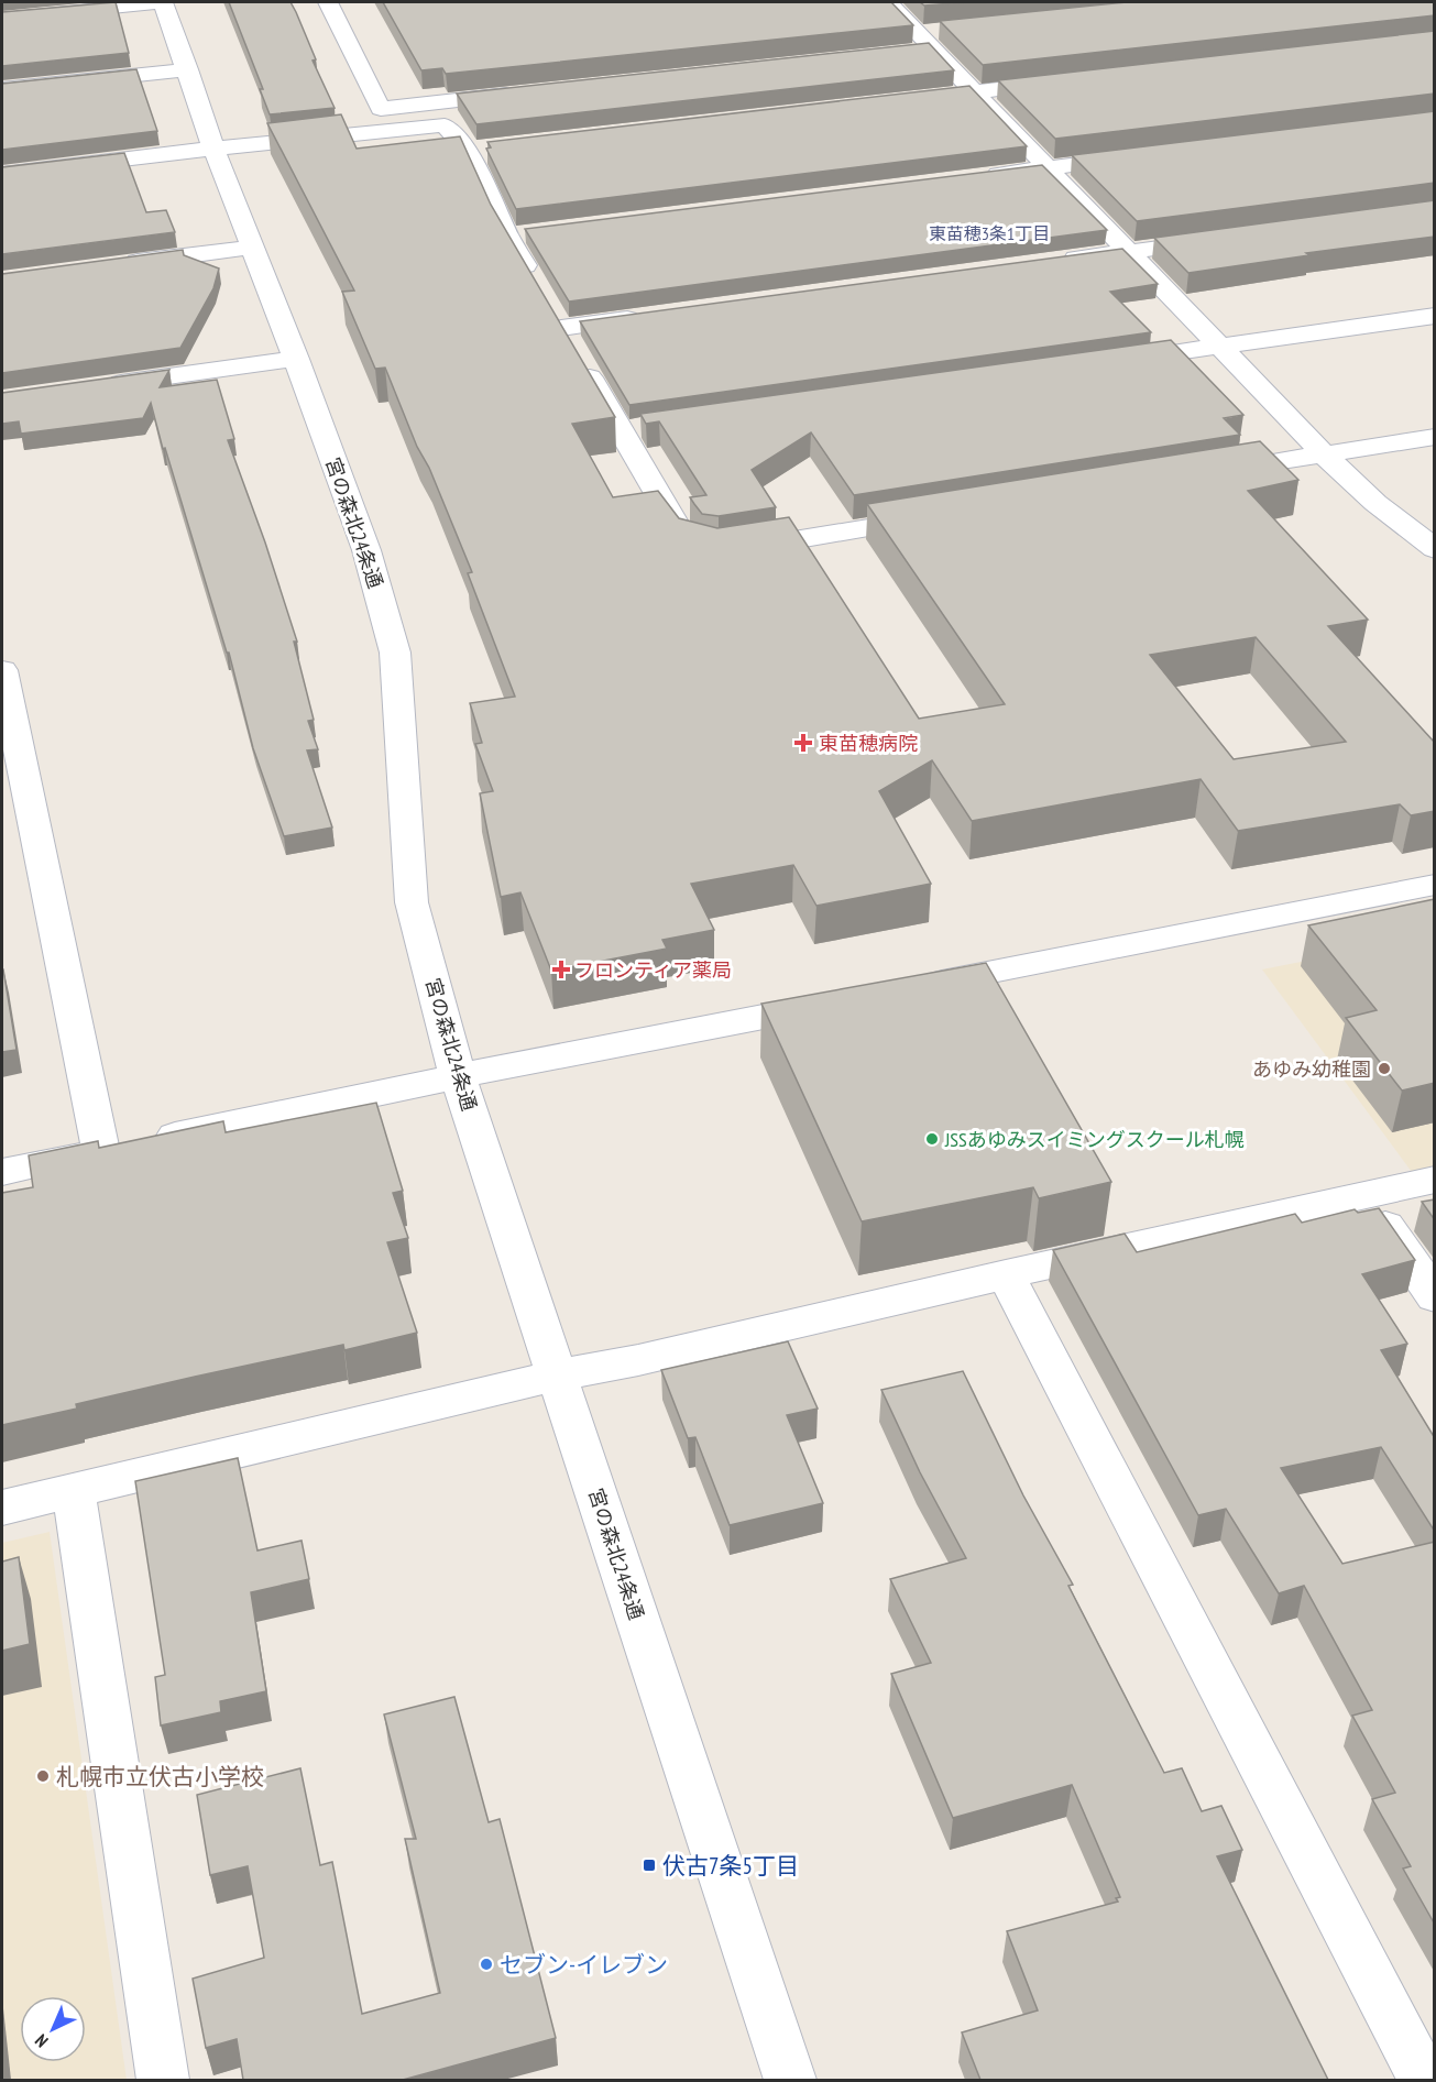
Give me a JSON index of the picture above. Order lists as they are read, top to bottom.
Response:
{
  "streets": {
    "street": ["宮の森北24条通"]
  },
  "districts": ["東苗穂3条1丁目"],
  "places": {
    "health": ["東苗穂病院", "フロンティア薬局"],
    "other": [
      "あゆみ幼稚園",
      "JSSあゆみスイミングスクール札幌",
      "札幌市立伏古小学校",
      "セブン-イレブン"
    ],
    "transit": ["伏古7条5丁目"]
  },
  "north": "bottom left"
}
